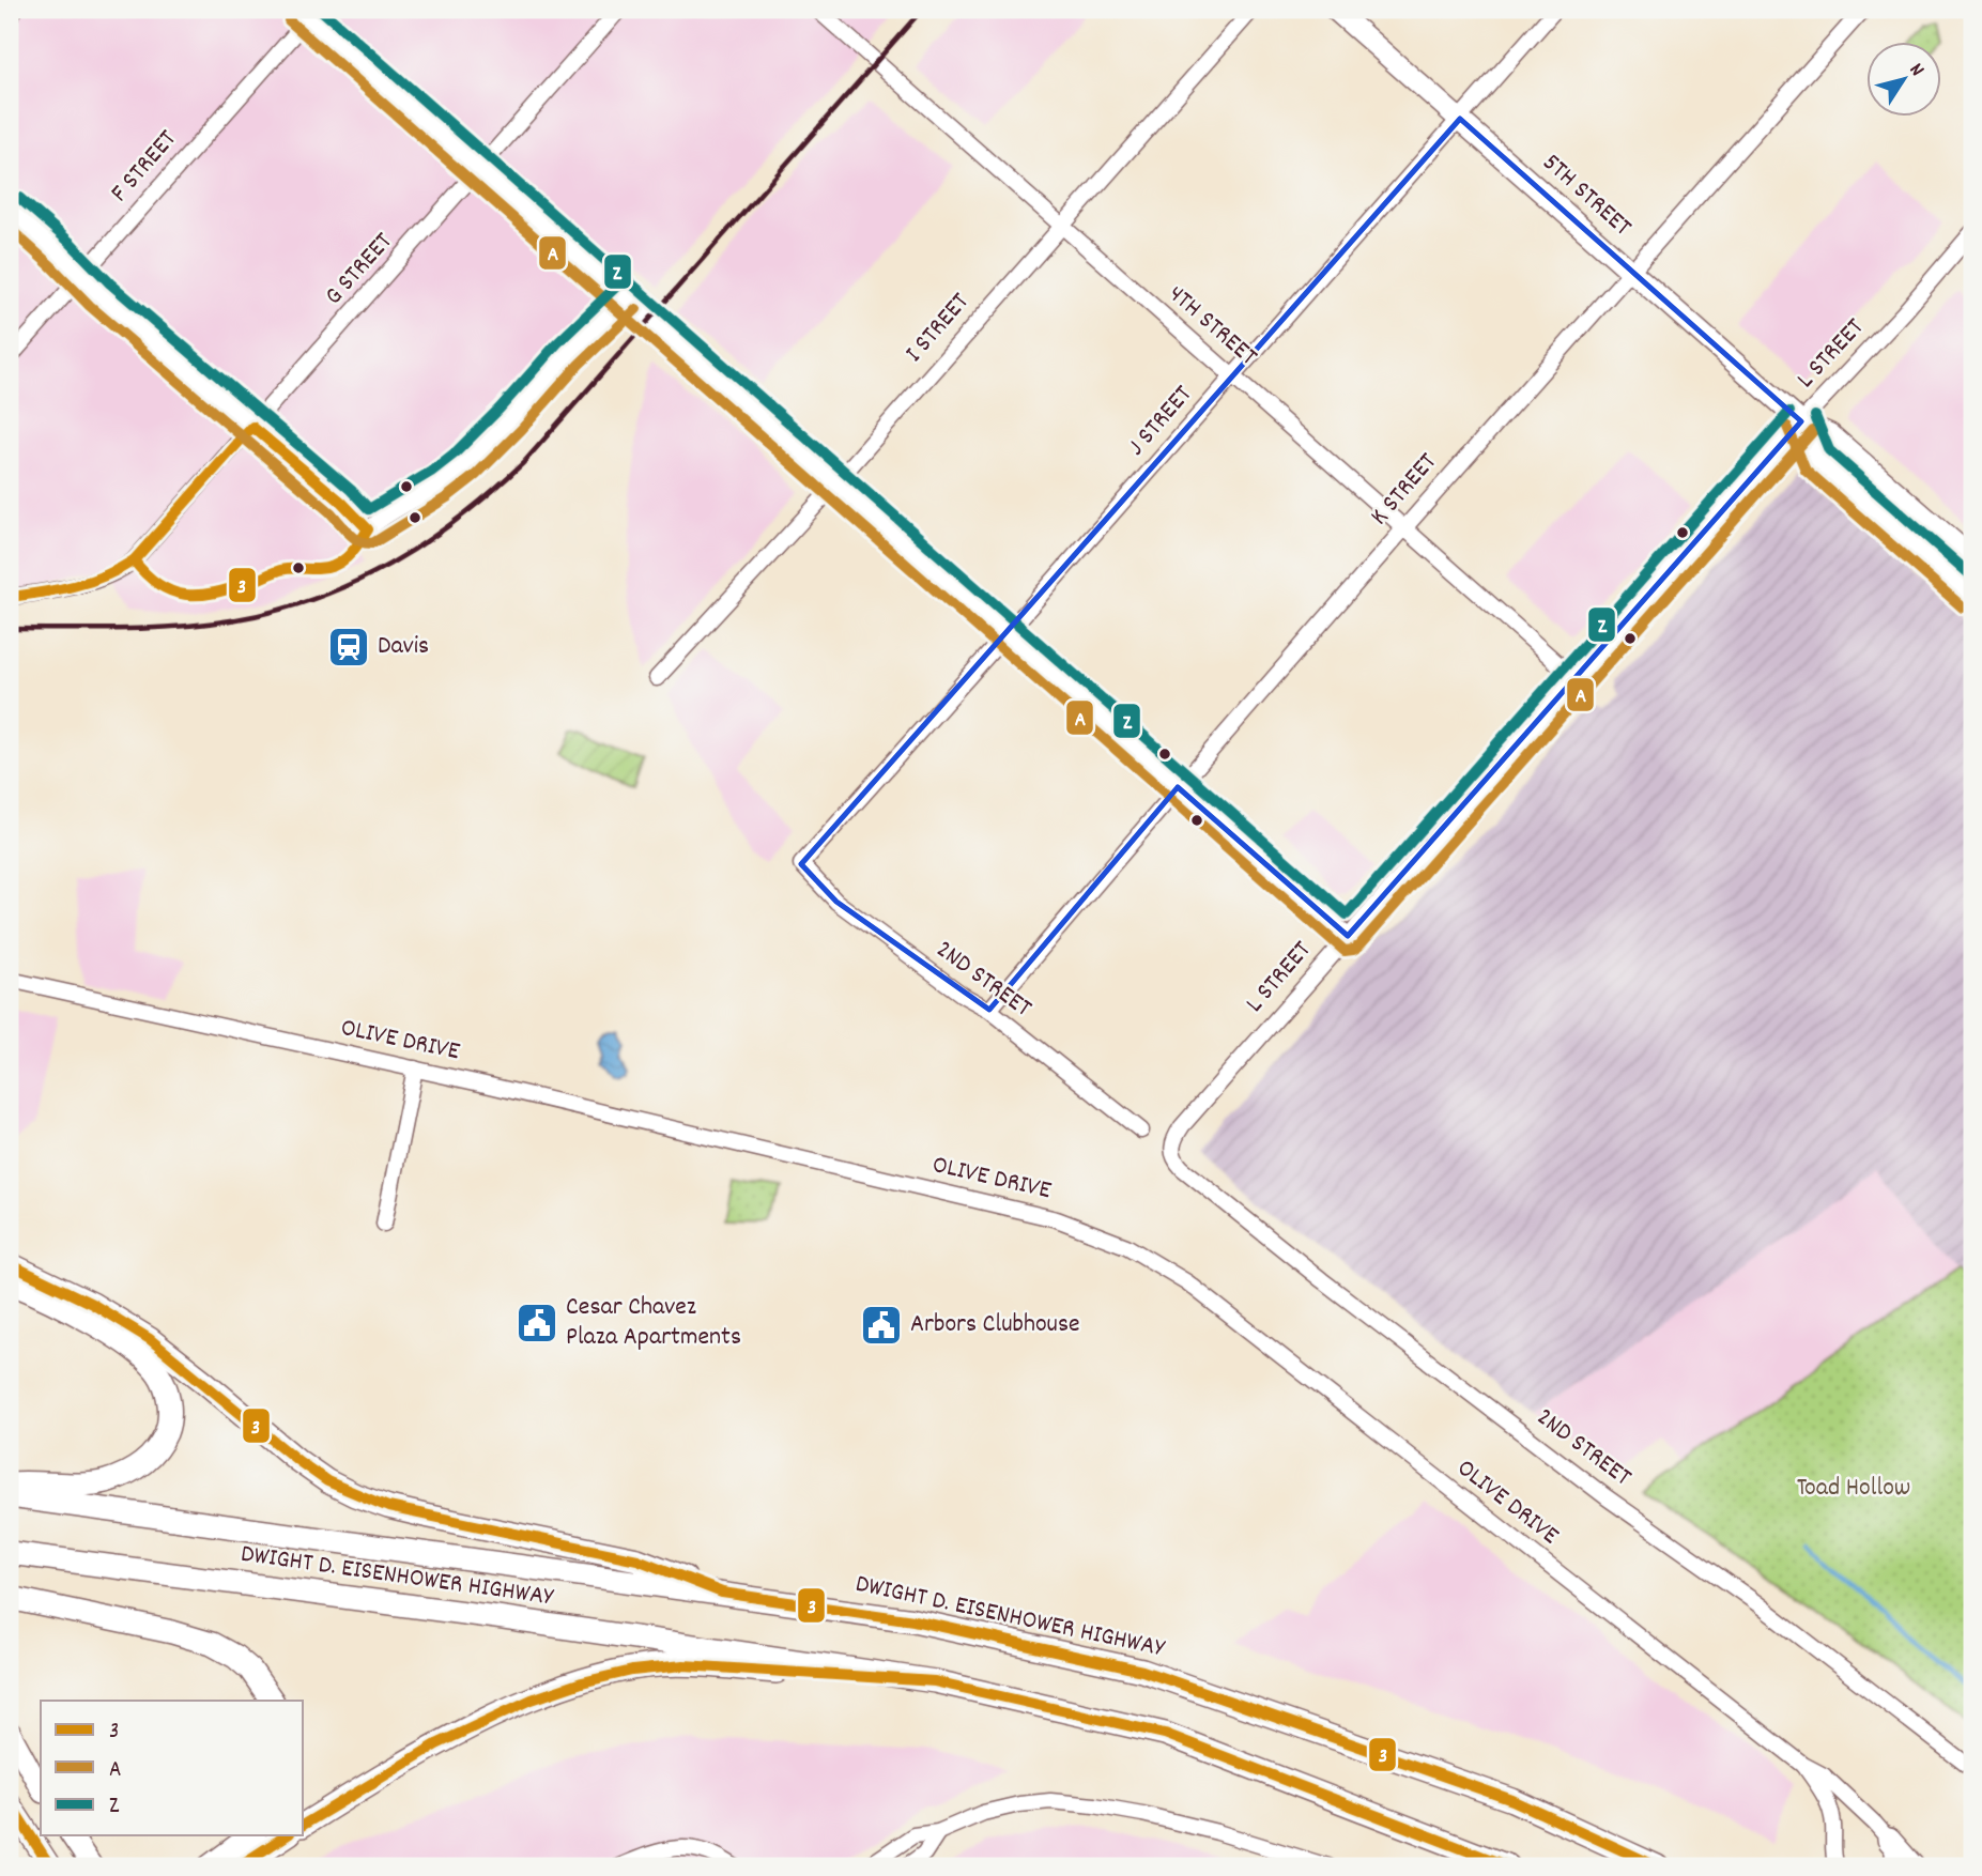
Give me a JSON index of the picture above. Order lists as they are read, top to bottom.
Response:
{
  "streets": {
    "highway": ["DWIGHT D. EISENHOWER HIGHWAY"],
    "main road": ["5TH STREET"],
    "street": [
      "F STREET",
      "G STREET",
      "4TH STREET",
      "I STREET",
      "L STREET",
      "J STREET",
      "K STREET",
      "2ND STREET",
      "OLIVE DRIVE"
    ]
  },
  "crossings": [
    ["5TH STREET", "L STREET"],
    ["5TH STREET", "J STREET"],
    ["5TH STREET", "K STREET"],
    ["4TH STREET", "I STREET"],
    ["4TH STREET", "L STREET"],
    ["4TH STREET", "J STREET"],
    ["4TH STREET", "K STREET"],
    ["L STREET", "2ND STREET"],
    ["J STREET", "2ND STREET"],
    ["K STREET", "2ND STREET"]
  ],
  "parks": ["Toad Hollow"],
  "places": {
    "station": ["Davis"],
    "public building": ["Cesar Chavez Plaza Apartments", "Arbors Clubhouse"]
  },
  "lines": ["transit line Z", "transit line A", "transit line 3"],
  "legend": ["3", "A", "Z"],
  "north": "top right"
}
